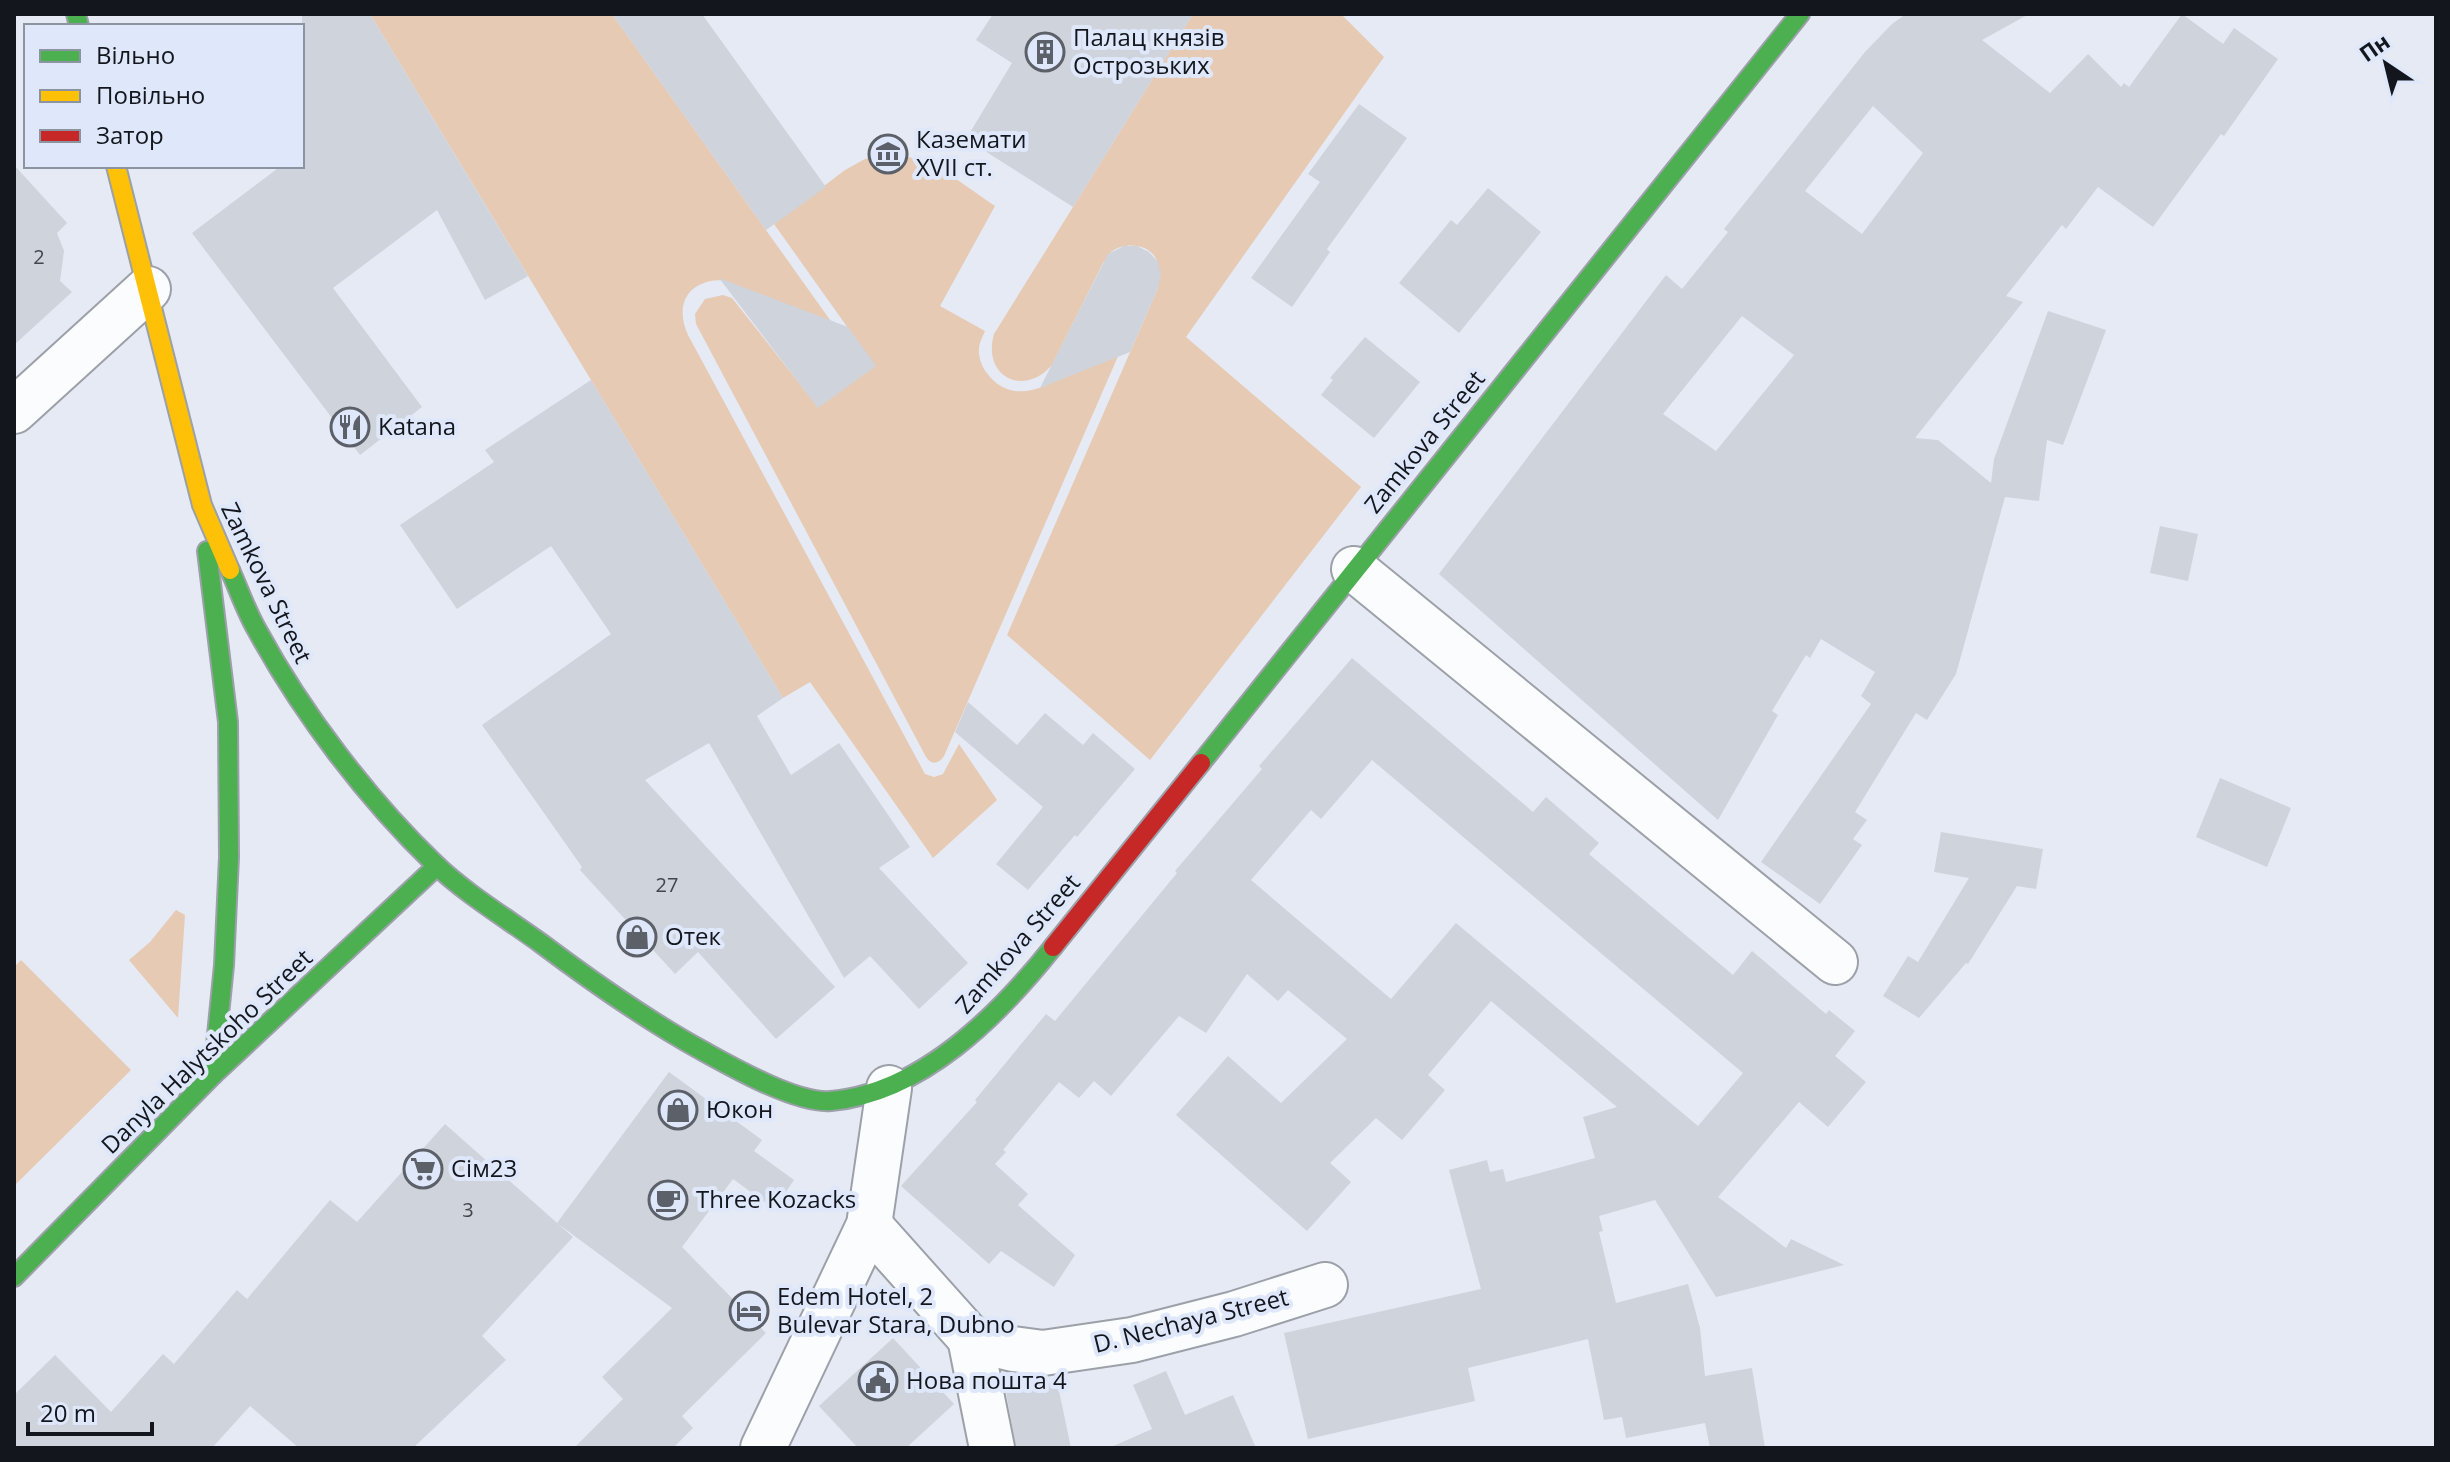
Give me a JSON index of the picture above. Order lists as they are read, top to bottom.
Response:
{
  "streets": {
    "main road": ["Zamkova Street", "Danyla Halytskoho Street"],
    "street": ["D. Nechaya Street"]
  },
  "crossings": [
    ["Zamkova Street", "Danyla Halytskoho Street"]
  ],
  "places": {
    "building": ["Палац князів Острозьких"],
    "museum": ["Каземати XVII ст."],
    "restaurant": ["Katana"],
    "shop": ["Отек", "Юкон"],
    "supermarket": ["Сім23"],
    "cafe": ["Three Kozacks"],
    "hotel": ["Edem Hotel, 2 Bulevar Stara, Dubno"],
    "public building": ["Нова пошта 4"]
  },
  "house_numbers": ["2", "27", "3"],
  "legend": ["Вільно", "Повільно", "Затор"],
  "scale_bar": "20 m",
  "north": "top left"
}
